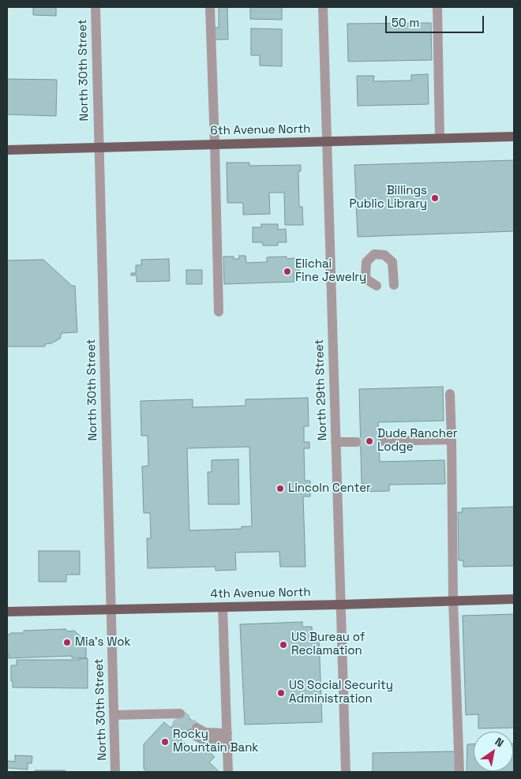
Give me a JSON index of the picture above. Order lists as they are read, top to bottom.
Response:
{
  "streets": {
    "main road": ["6th Avenue North", "4th Avenue North"],
    "street": ["North 30th Street", "North 29th Street"]
  },
  "crossings": [
    ["North 30th Street", "6th Avenue North"],
    ["North 30th Street", "4th Avenue North"],
    ["6th Avenue North", "North 29th Street"],
    ["North 29th Street", "4th Avenue North"]
  ],
  "places": [
    "Billings Public Library",
    "Elichai Fine Jewelry",
    "Dude Rancher Lodge",
    "Lincoln Center",
    "Mia's Wok",
    "US Bureau of Reclamation",
    "US Social Security Administration",
    "Rocky Mountain Bank"
  ],
  "scale_bar": "50 m",
  "north": "top right"
}
